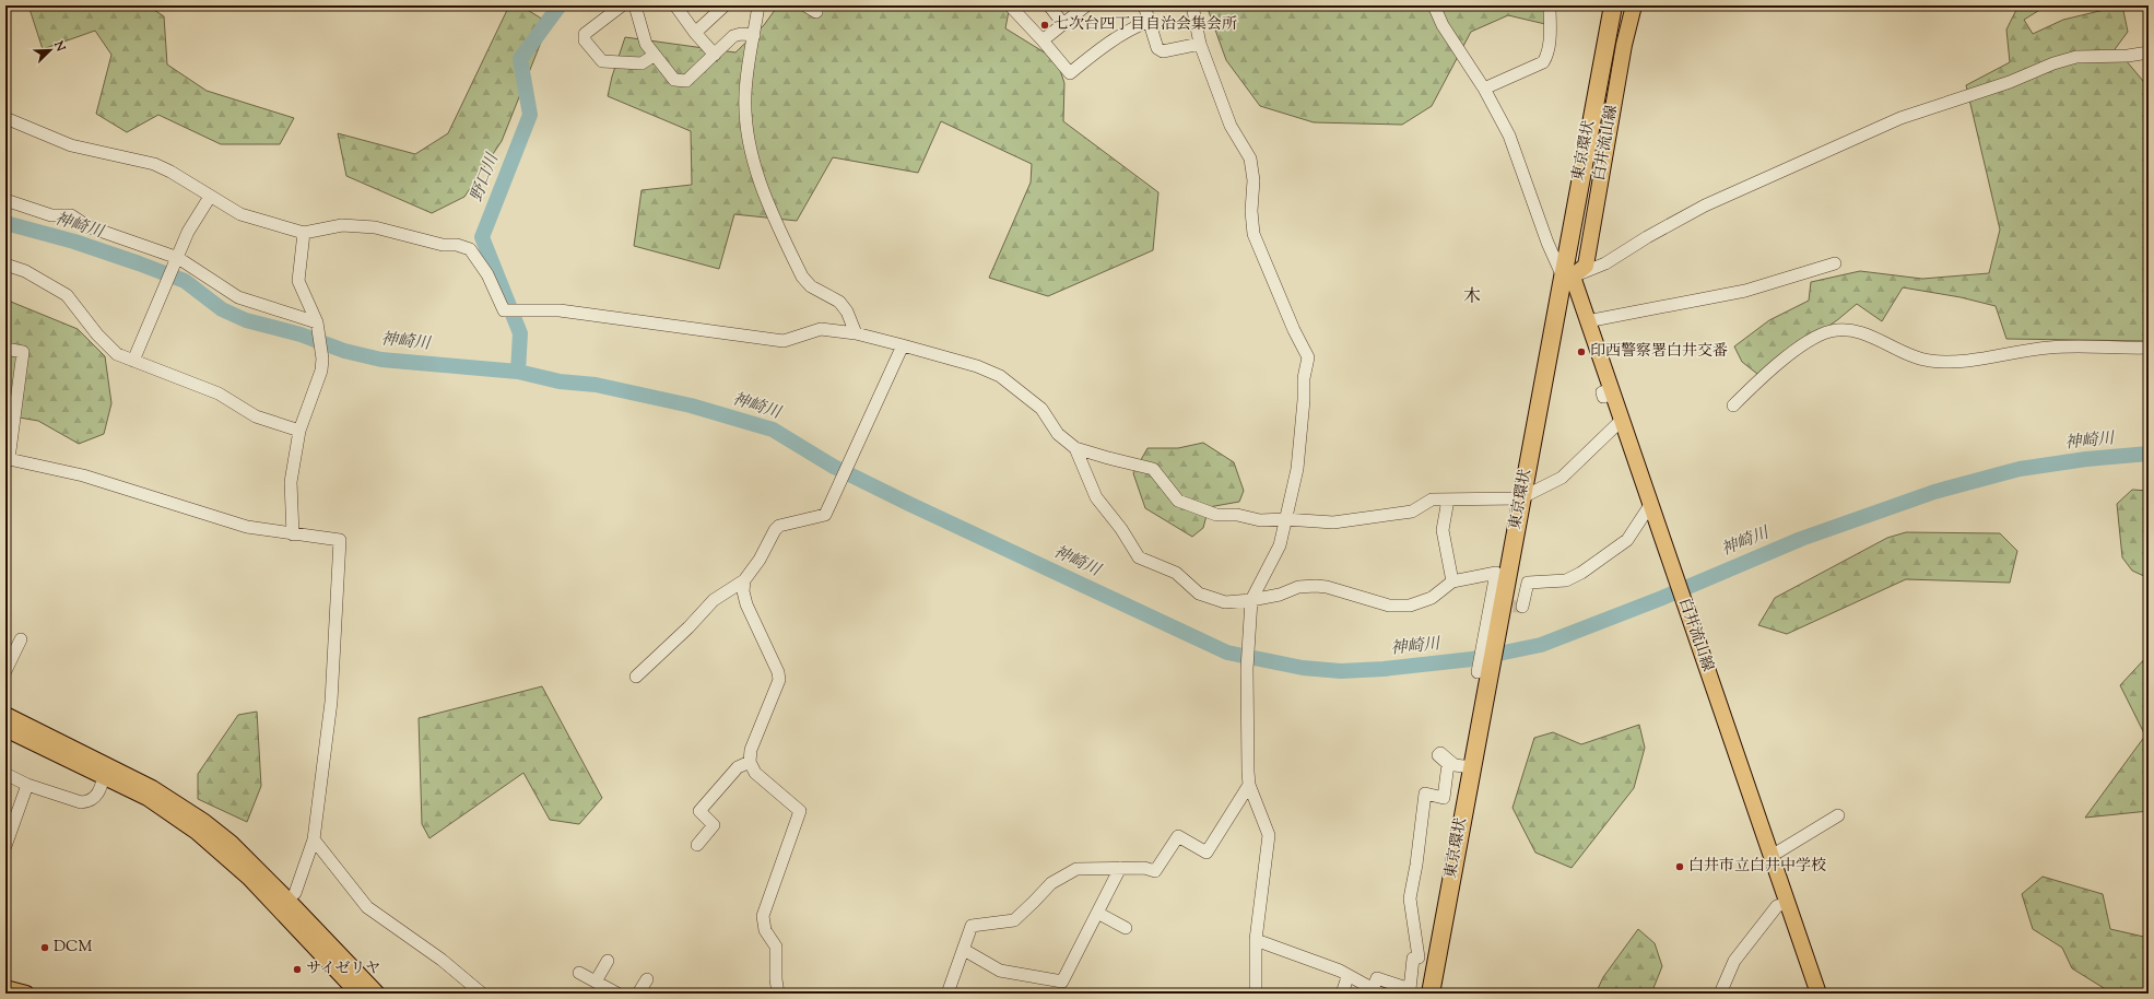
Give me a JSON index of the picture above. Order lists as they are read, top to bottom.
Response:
{
  "streets": {
    "highway": ["東京環状"],
    "main road": ["白井流山線"]
  },
  "crossings": [
    ["白井流山線", "東京環状"]
  ],
  "districts": ["木"],
  "water": ["野口川", "神崎川"],
  "places": [
    "七次台四丁目自治会集会所",
    "印西警察署白井交番",
    "白井市立白井中学校",
    "DCM",
    "サイゼリヤ"
  ],
  "north": "top right"
}
